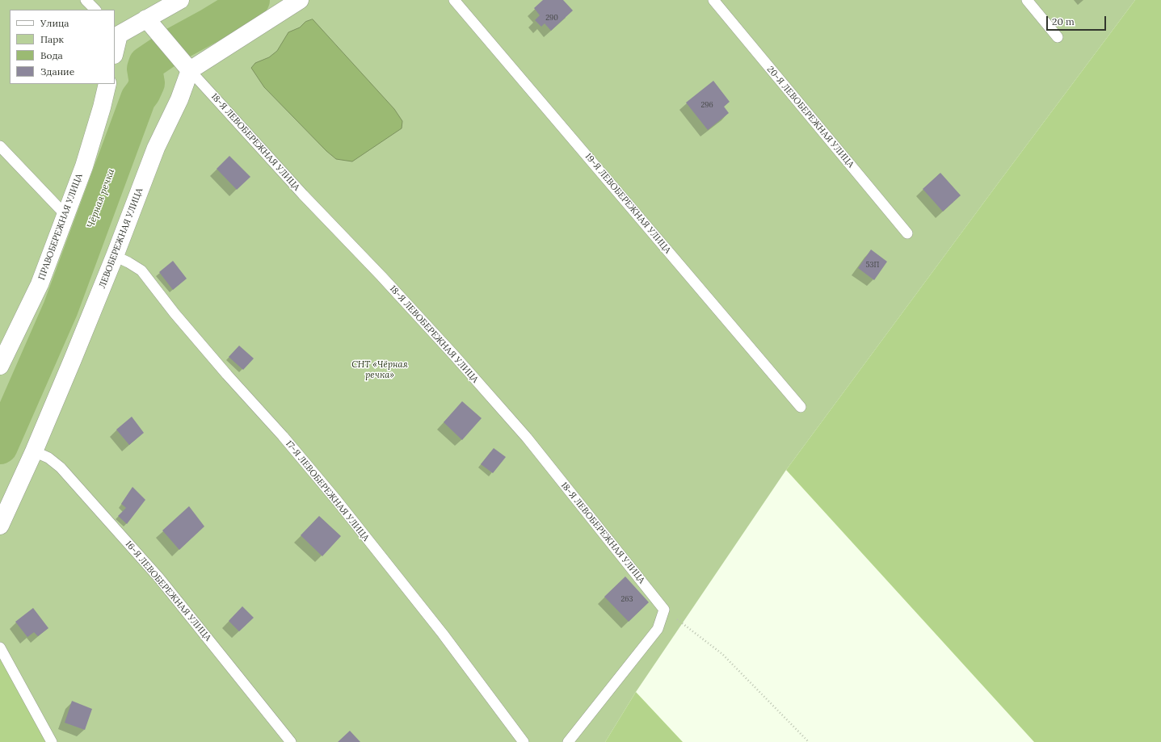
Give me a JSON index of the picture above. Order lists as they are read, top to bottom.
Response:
{
  "streets": {
    "street": ["ПРАВОБЕРЕЖНАЯ УЛИЦА", "ЛЕВОБЕРЕЖНАЯ УЛИЦА"],
    "lane": [
      "20-Я ЛЕВОБЕРЕЖНАЯ УЛИЦА",
      "18-Я ЛЕВОБЕРЕЖНАЯ УЛИЦА",
      "19-Я ЛЕВОБЕРЕЖНАЯ УЛИЦА",
      "17-Я ЛЕВОБЕРЕЖНАЯ УЛИЦА",
      "16-Я ЛЕВОБЕРЕЖНАЯ УЛИЦА"
    ]
  },
  "crossings": [
    ["18-Я ЛЕВОБЕРЕЖНАЯ УЛИЦА", "ЛЕВОБЕРЕЖНАЯ УЛИЦА"],
    ["ЛЕВОБЕРЕЖНАЯ УЛИЦА", "17-Я ЛЕВОБЕРЕЖНАЯ УЛИЦА"],
    ["ЛЕВОБЕРЕЖНАЯ УЛИЦА", "16-Я ЛЕВОБЕРЕЖНАЯ УЛИЦА"]
  ],
  "water": ["Чёрная речка"],
  "parks": ["СНТ «Чёрная речка»"],
  "house_numbers": [
    "290",
    "296",
    "53П",
    "263"
  ],
  "legend": [
    "Улица",
    "Парк",
    "Вода",
    "Здание"
  ],
  "scale_bar": "20 m"
}
